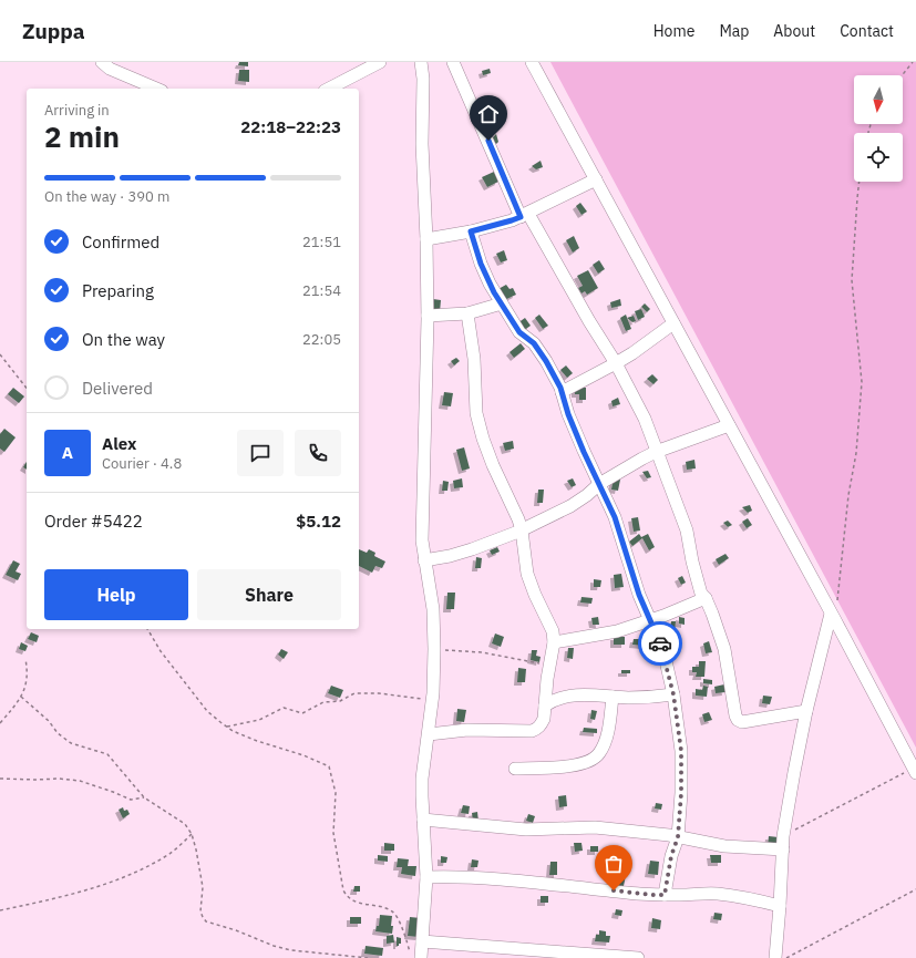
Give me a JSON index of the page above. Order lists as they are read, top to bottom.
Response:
{
  "north": "bottom",
  "page": {
    "header": "Zuppa",
    "nav": [
      "Home",
      "Map",
      "About",
      "Contact"
    ],
    "heading": ["2 min", "Arriving in", "22:18–22:23"],
    "panel": [
      "Alex",
      "Courier · 4.8",
      "Order #5422",
      "$5.12"
    ],
    "bar": "On the way · 390 m",
    "list": [
      ["Confirmed", "21:51"],
      ["Preparing", "21:54"],
      ["On the way", "22:05"],
      "Delivered"
    ],
    "round": "A",
    "buttons": ["Help", "Share"]
  }
}
